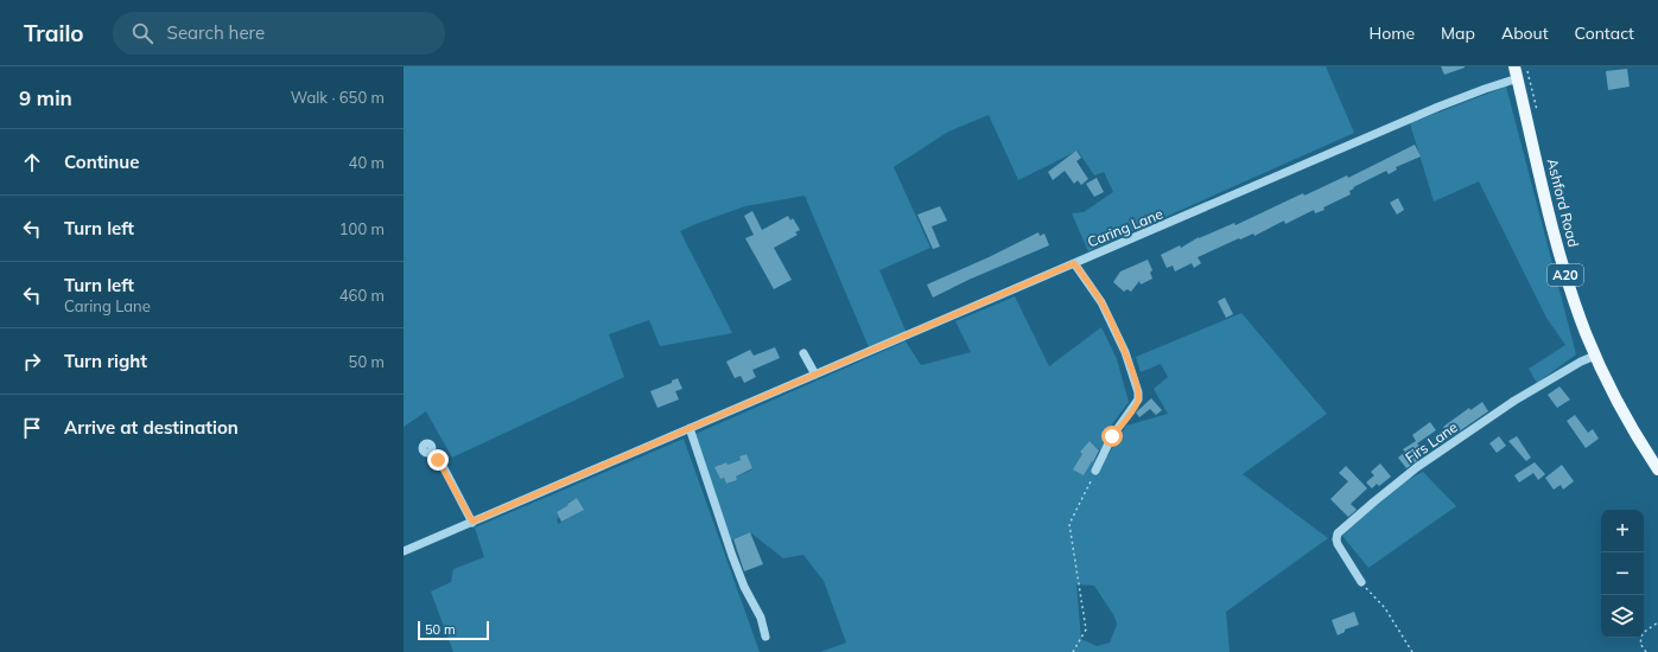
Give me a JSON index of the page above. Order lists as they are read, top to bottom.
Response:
{
  "streets": {
    "main road": ["Ashford Road", "A20"],
    "street": ["Caring Lane", "Firs Lane"]
  },
  "crossings": [
    ["Ashford Road", "Caring Lane"],
    ["Ashford Road", "Firs Lane"]
  ],
  "scale_bar": "50 m",
  "page": {
    "header": "Trailo",
    "search": "Search here",
    "nav": [
      "Home",
      "Map",
      "About",
      "Contact"
    ],
    "heading": ["9 min", "Walk · 650 m"],
    "list": [
      ["Continue", "40 m"],
      ["Turn left", "100 m"],
      ["Turn left", "Caring Lane", "460 m"],
      ["Turn right", "50 m"],
      "Arrive at destination"
    ],
    "map_buttons": ["+", "−"],
    "scale": "50 m"
  }
}
